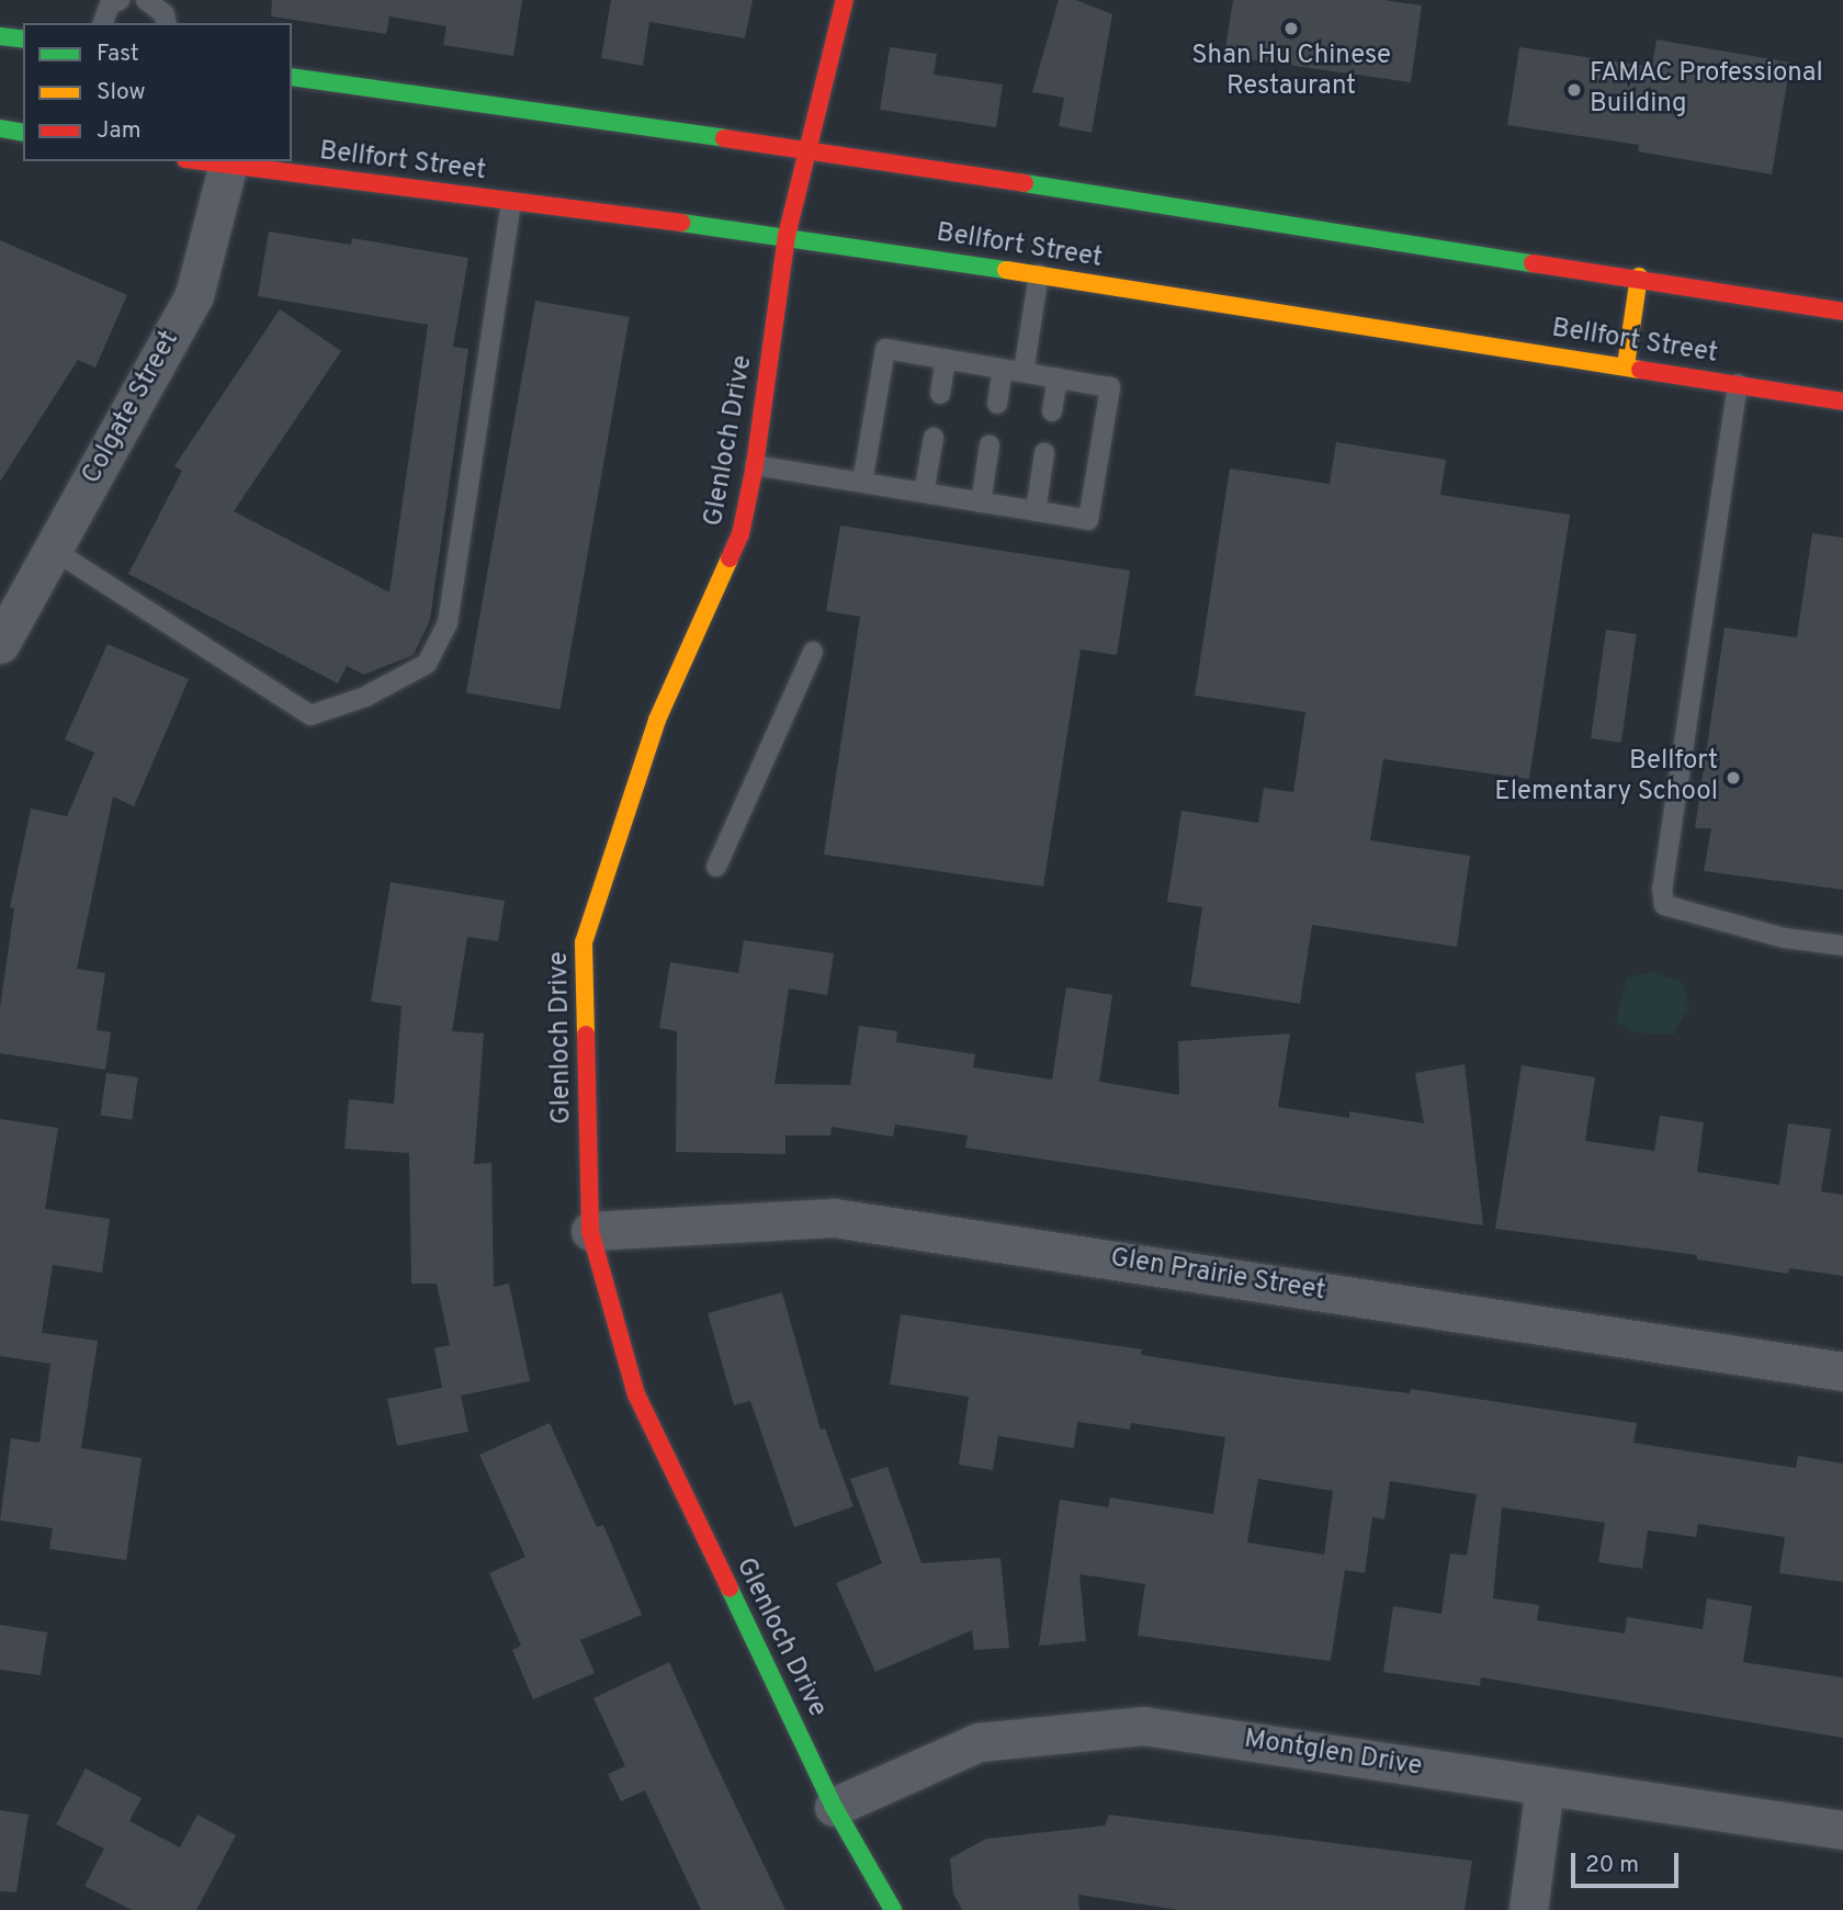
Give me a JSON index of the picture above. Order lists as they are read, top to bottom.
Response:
{
  "streets": {
    "main road": ["Bellfort Street", "Glenloch Drive"],
    "street": ["Colgate Street", "Glen Prairie Street", "Montglen Drive"]
  },
  "crossings": [
    ["Bellfort Street", "Colgate Street"],
    ["Bellfort Street", "Glenloch Drive"],
    ["Glenloch Drive", "Glen Prairie Street"],
    ["Glenloch Drive", "Montglen Drive"]
  ],
  "places": ["Shan Hu Chinese Restaurant", "FAMAC Professional Building", "Bellfort Elementary School"],
  "legend": ["Fast", "Slow", "Jam"],
  "scale_bar": "20 m"
}
